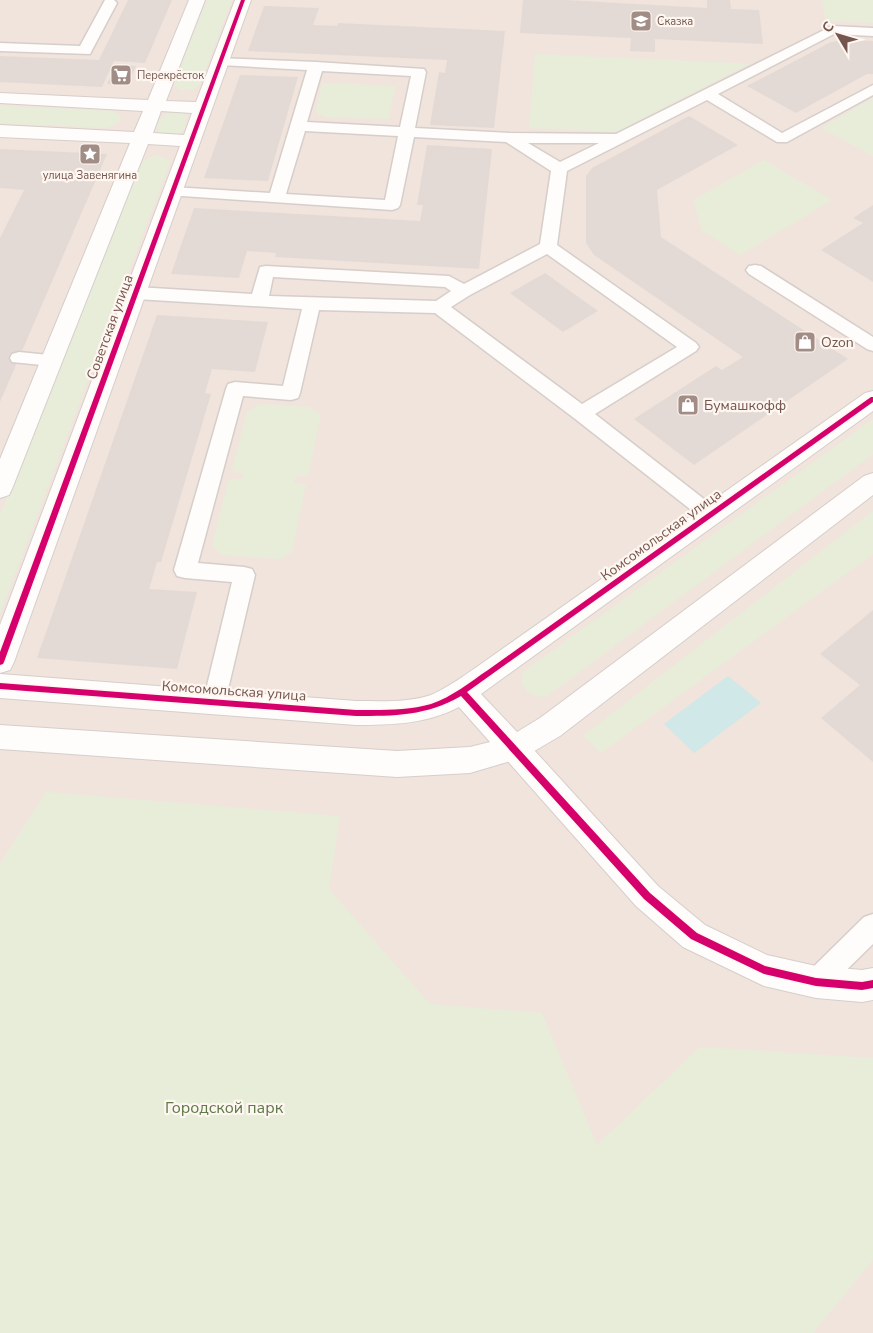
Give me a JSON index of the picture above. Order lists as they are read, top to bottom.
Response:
{
  "streets": {
    "street": ["Советская улица", "Комсомольская улица"]
  },
  "parks": ["Городской парк"],
  "places": {
    "school or university": ["Сказка"],
    "supermarket": ["Перекрёсток"],
    "place": ["улица Завенягина"],
    "shop": ["Ozon", "Бумашкофф"]
  },
  "north": "top left"
}
